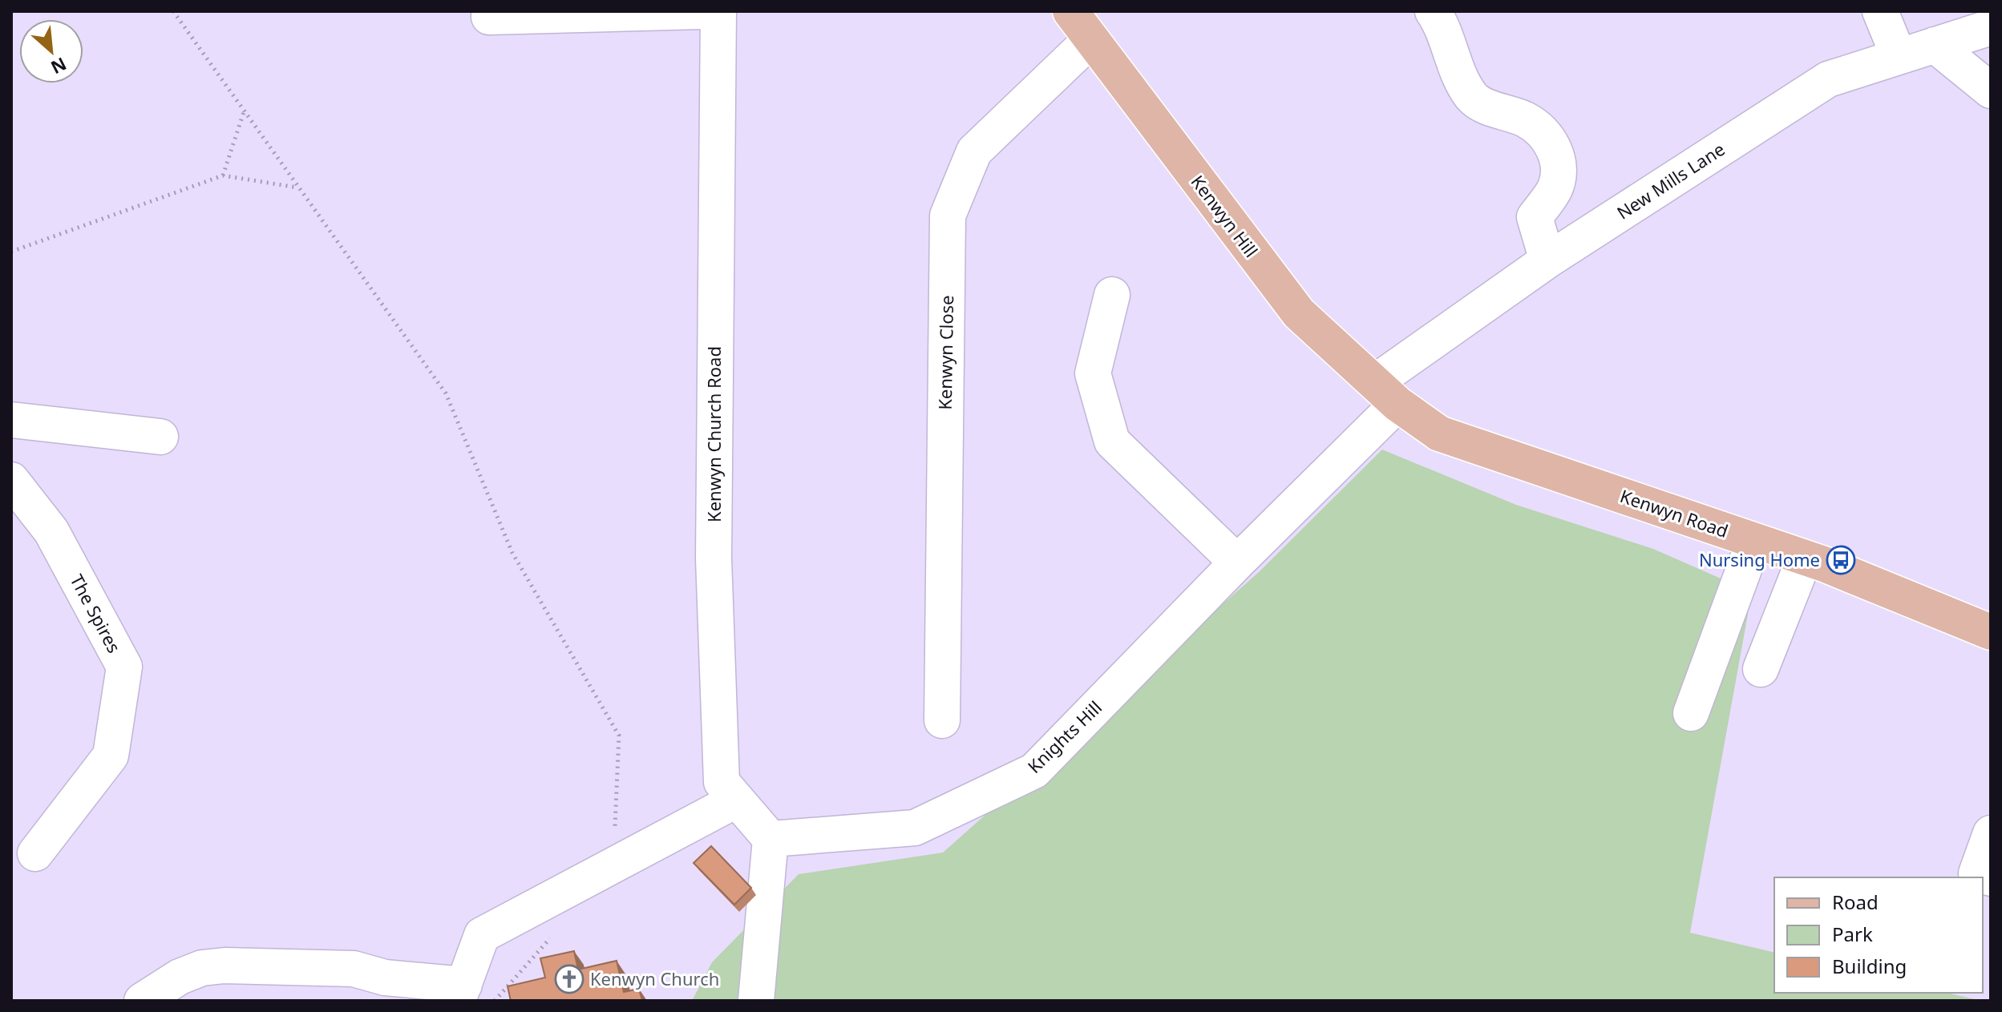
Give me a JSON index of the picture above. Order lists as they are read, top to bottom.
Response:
{
  "streets": {
    "main road": ["Kenwyn Hill", "Kenwyn Road"],
    "street": [
      "New Mills Lane",
      "Kenwyn Close",
      "Kenwyn Church Road",
      "The Spires",
      "Knights Hill"
    ]
  },
  "crossings": [
    ["New Mills Lane", "Kenwyn Hill"],
    ["New Mills Lane", "Kenwyn Road"],
    ["New Mills Lane", "Knights Hill"],
    ["Kenwyn Hill", "Kenwyn Close"],
    ["Kenwyn Hill", "Kenwyn Road"],
    ["Kenwyn Hill", "Knights Hill"],
    ["Kenwyn Church Road", "Knights Hill"],
    ["Kenwyn Road", "Knights Hill"]
  ],
  "places": {
    "bus stop": ["Nursing Home"],
    "church": ["Kenwyn Church"]
  },
  "legend": ["Road", "Park", "Building"],
  "north": "bottom right"
}
